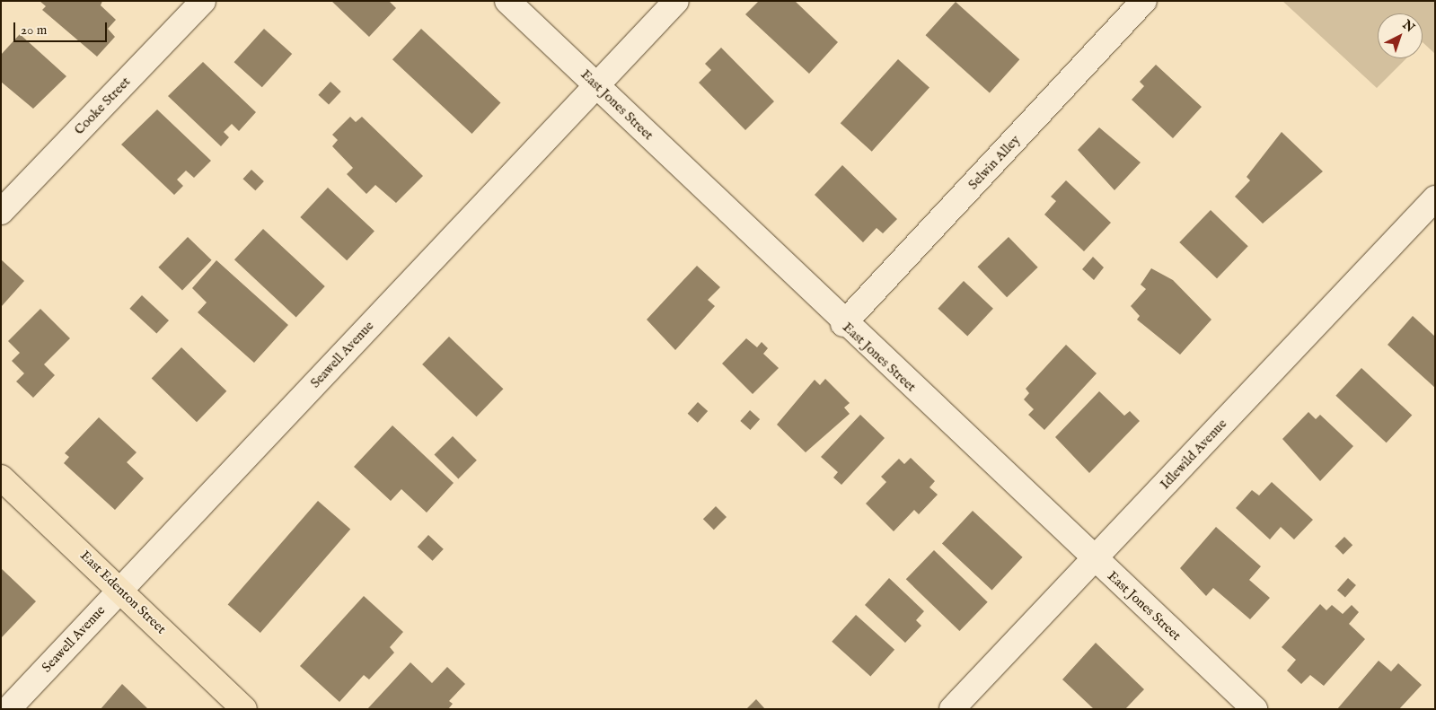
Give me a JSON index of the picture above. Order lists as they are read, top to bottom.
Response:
{
  "streets": {
    "main road": ["East Edenton Street"],
    "street": [
      "East Jones Street",
      "Cooke Street",
      "Selwin Alley",
      "Seawell Avenue",
      "Idlewild Avenue"
    ]
  },
  "crossings": [
    ["East Jones Street", "Selwin Alley"],
    ["East Jones Street", "Seawell Avenue"],
    ["East Jones Street", "Idlewild Avenue"],
    ["Seawell Avenue", "East Edenton Street"]
  ],
  "scale_bar": "20 m",
  "north": "top right"
}
